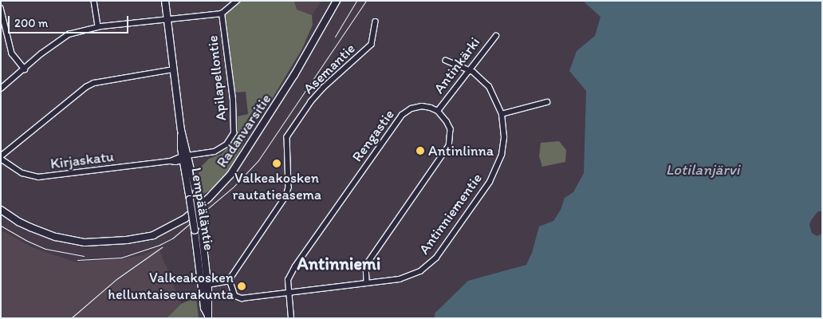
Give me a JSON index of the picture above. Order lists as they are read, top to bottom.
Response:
{
  "streets": {
    "street": [
      "Antinkärki",
      "Asemantie",
      "Apilapellontie",
      "Radanvarsitie",
      "Rengastie",
      "Kirjaskatu",
      "Lempääläntie",
      "Antinniementie"
    ]
  },
  "crossings": [
    ["Antinkärki", "Rengastie"],
    ["Antinkärki", "Antinniementie"],
    ["Asemantie", "Antinniementie"],
    ["Apilapellontie", "Kirjaskatu"],
    ["Apilapellontie", "Lempääläntie"],
    ["Rengastie", "Antinniementie"],
    ["Kirjaskatu", "Lempääläntie"]
  ],
  "districts": ["Antinniemi"],
  "water": ["Lotilanjärvi"],
  "places": ["Antinlinna", "Valkeakosken rautatieasema", "Valkeakosken helluntaiseurakunta"],
  "scale_bar": "200 m"
}
